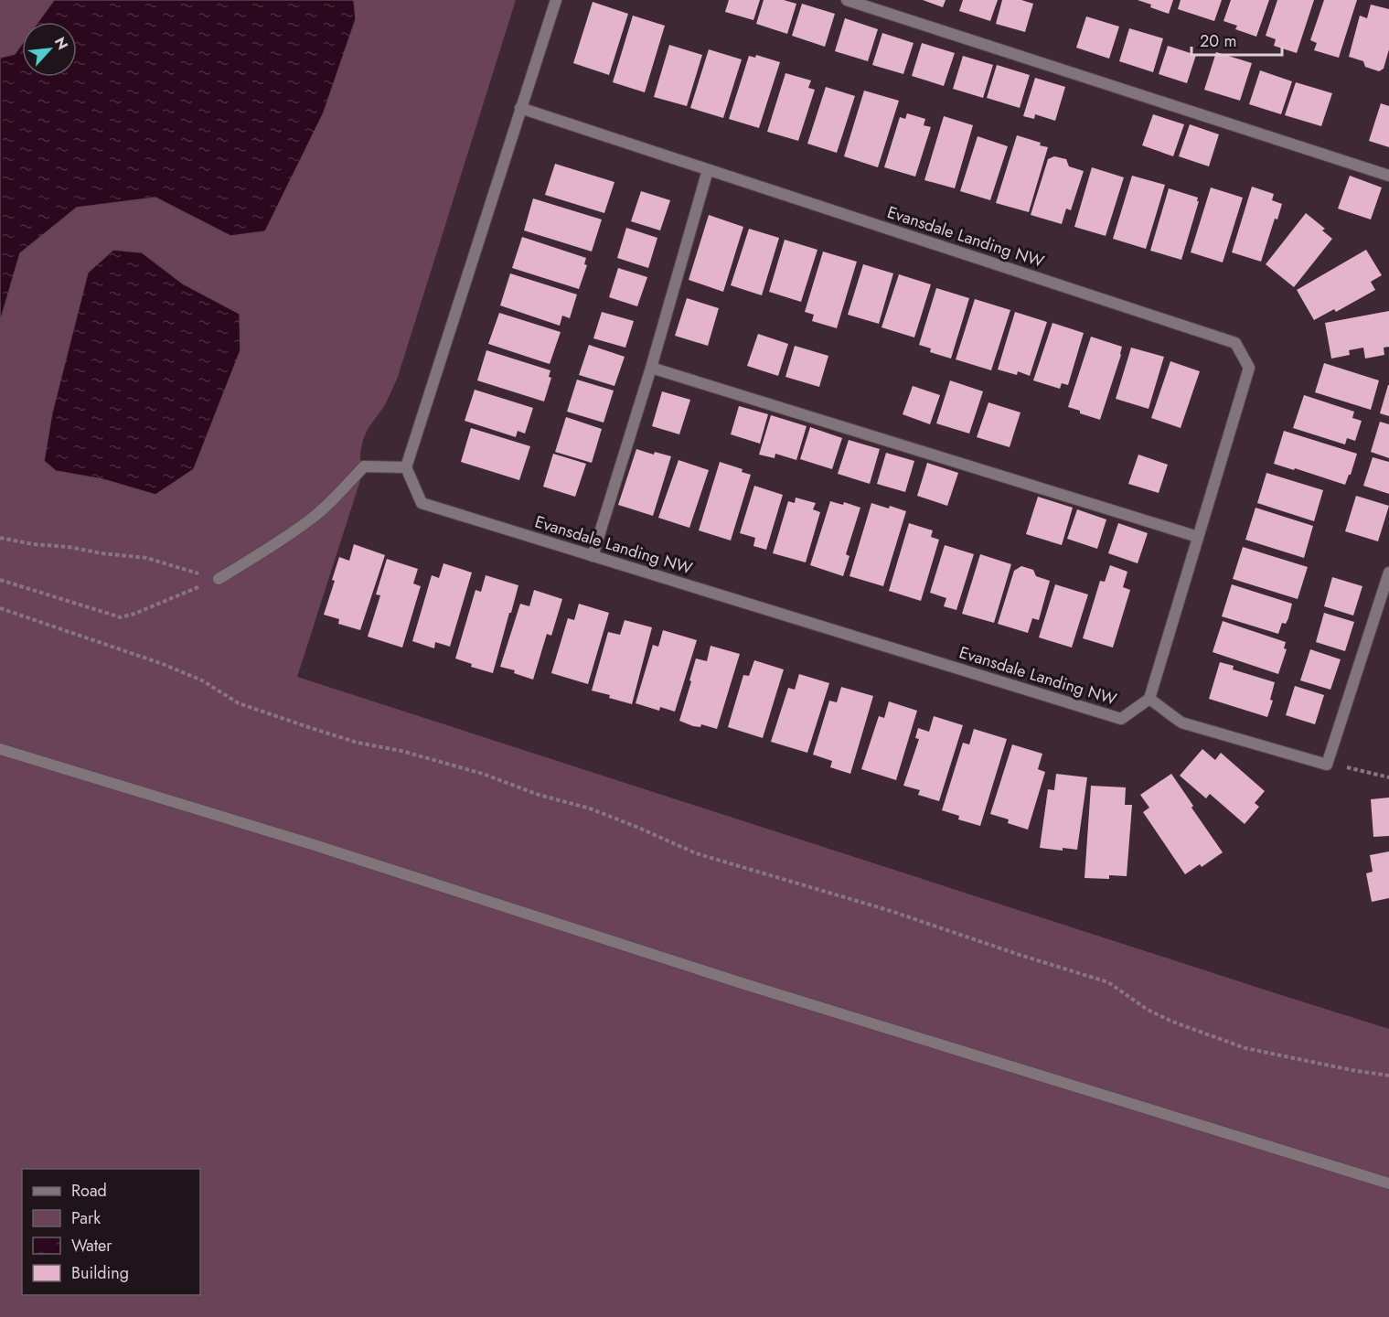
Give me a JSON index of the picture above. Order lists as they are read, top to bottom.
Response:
{
  "streets": {
    "street": ["Evansdale Landing NW"]
  },
  "legend": [
    "Road",
    "Park",
    "Water",
    "Building"
  ],
  "scale_bar": "20 m",
  "north": "top right"
}
